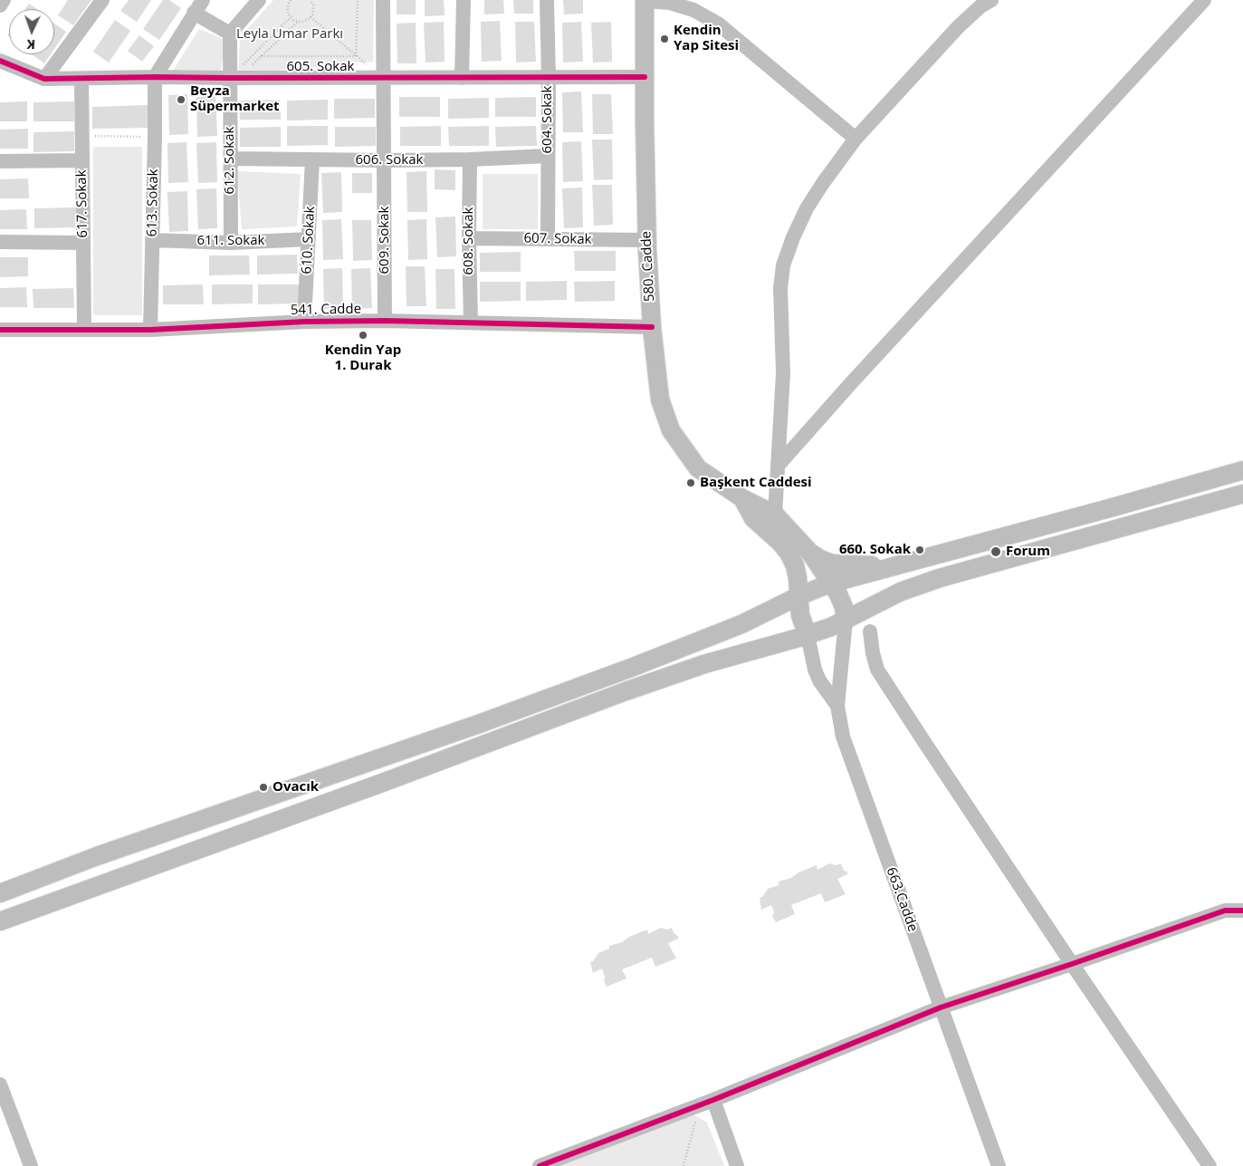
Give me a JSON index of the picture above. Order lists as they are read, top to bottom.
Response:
{
  "streets": {
    "main road": ["580. Cadde"],
    "street": [
      "605. Sokak",
      "604. Sokak",
      "612. Sokak",
      "606. Sokak",
      "613. Sokak",
      "617. Sokak",
      "607. Sokak",
      "610. Sokak",
      "609. Sokak",
      "611. Sokak",
      "608. Sokak",
      "541. Cadde",
      "663.Cadde"
    ]
  },
  "crossings": [
    ["605. Sokak", "604. Sokak"],
    ["605. Sokak", "612. Sokak"],
    ["605. Sokak", "613. Sokak"],
    ["605. Sokak", "617. Sokak"],
    ["605. Sokak", "609. Sokak"],
    ["605. Sokak", "580. Cadde"],
    ["604. Sokak", "606. Sokak"],
    ["604. Sokak", "607. Sokak"],
    ["612. Sokak", "606. Sokak"],
    ["612. Sokak", "611. Sokak"],
    ["606. Sokak", "610. Sokak"],
    ["606. Sokak", "609. Sokak"],
    ["606. Sokak", "608. Sokak"],
    ["613. Sokak", "611. Sokak"],
    ["613. Sokak", "541. Cadde"],
    ["617. Sokak", "541. Cadde"],
    ["607. Sokak", "608. Sokak"],
    ["607. Sokak", "580. Cadde"],
    ["610. Sokak", "611. Sokak"],
    ["610. Sokak", "541. Cadde"],
    ["609. Sokak", "541. Cadde"],
    ["608. Sokak", "541. Cadde"],
    ["580. Cadde", "541. Cadde"]
  ],
  "parks": ["Leyla Umar Parkı"],
  "places": [
    "Kendin Yap Sitesi",
    "Beyza Süpermarket",
    "Kendin Yap 1. Durak",
    "Başkent Caddesi",
    "660. Sokak",
    "Forum",
    "Ovacık"
  ],
  "north": "bottom"
}
